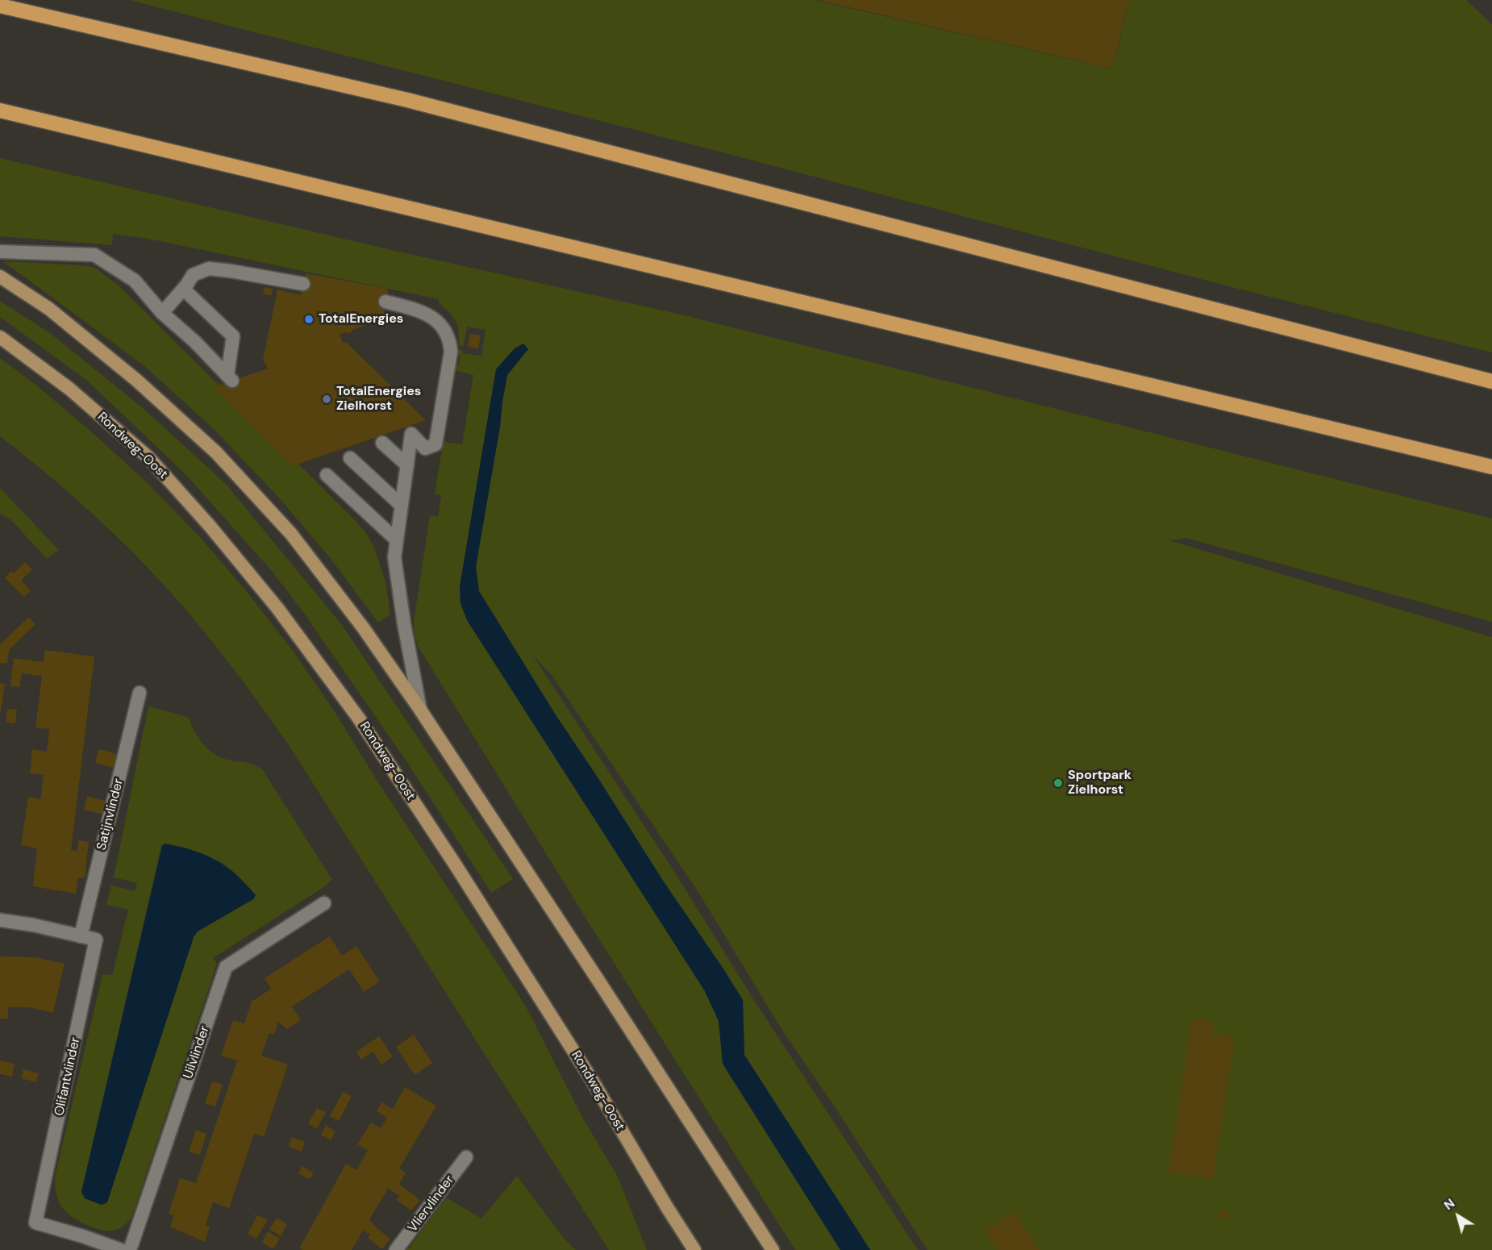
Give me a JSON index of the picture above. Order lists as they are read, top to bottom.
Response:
{
  "streets": {
    "main road": ["Rondweg-Oost"],
    "street": [
      "Satijnvlinder",
      "Uilvlinder",
      "Olifantvlinder",
      "Vliervlinder"
    ]
  },
  "crossings": [
    ["Satijnvlinder", "Olifantvlinder"]
  ],
  "places": ["TotalEnergies", "TotalEnergies Zielhorst", "Sportpark Zielhorst"],
  "north": "top left"
}
